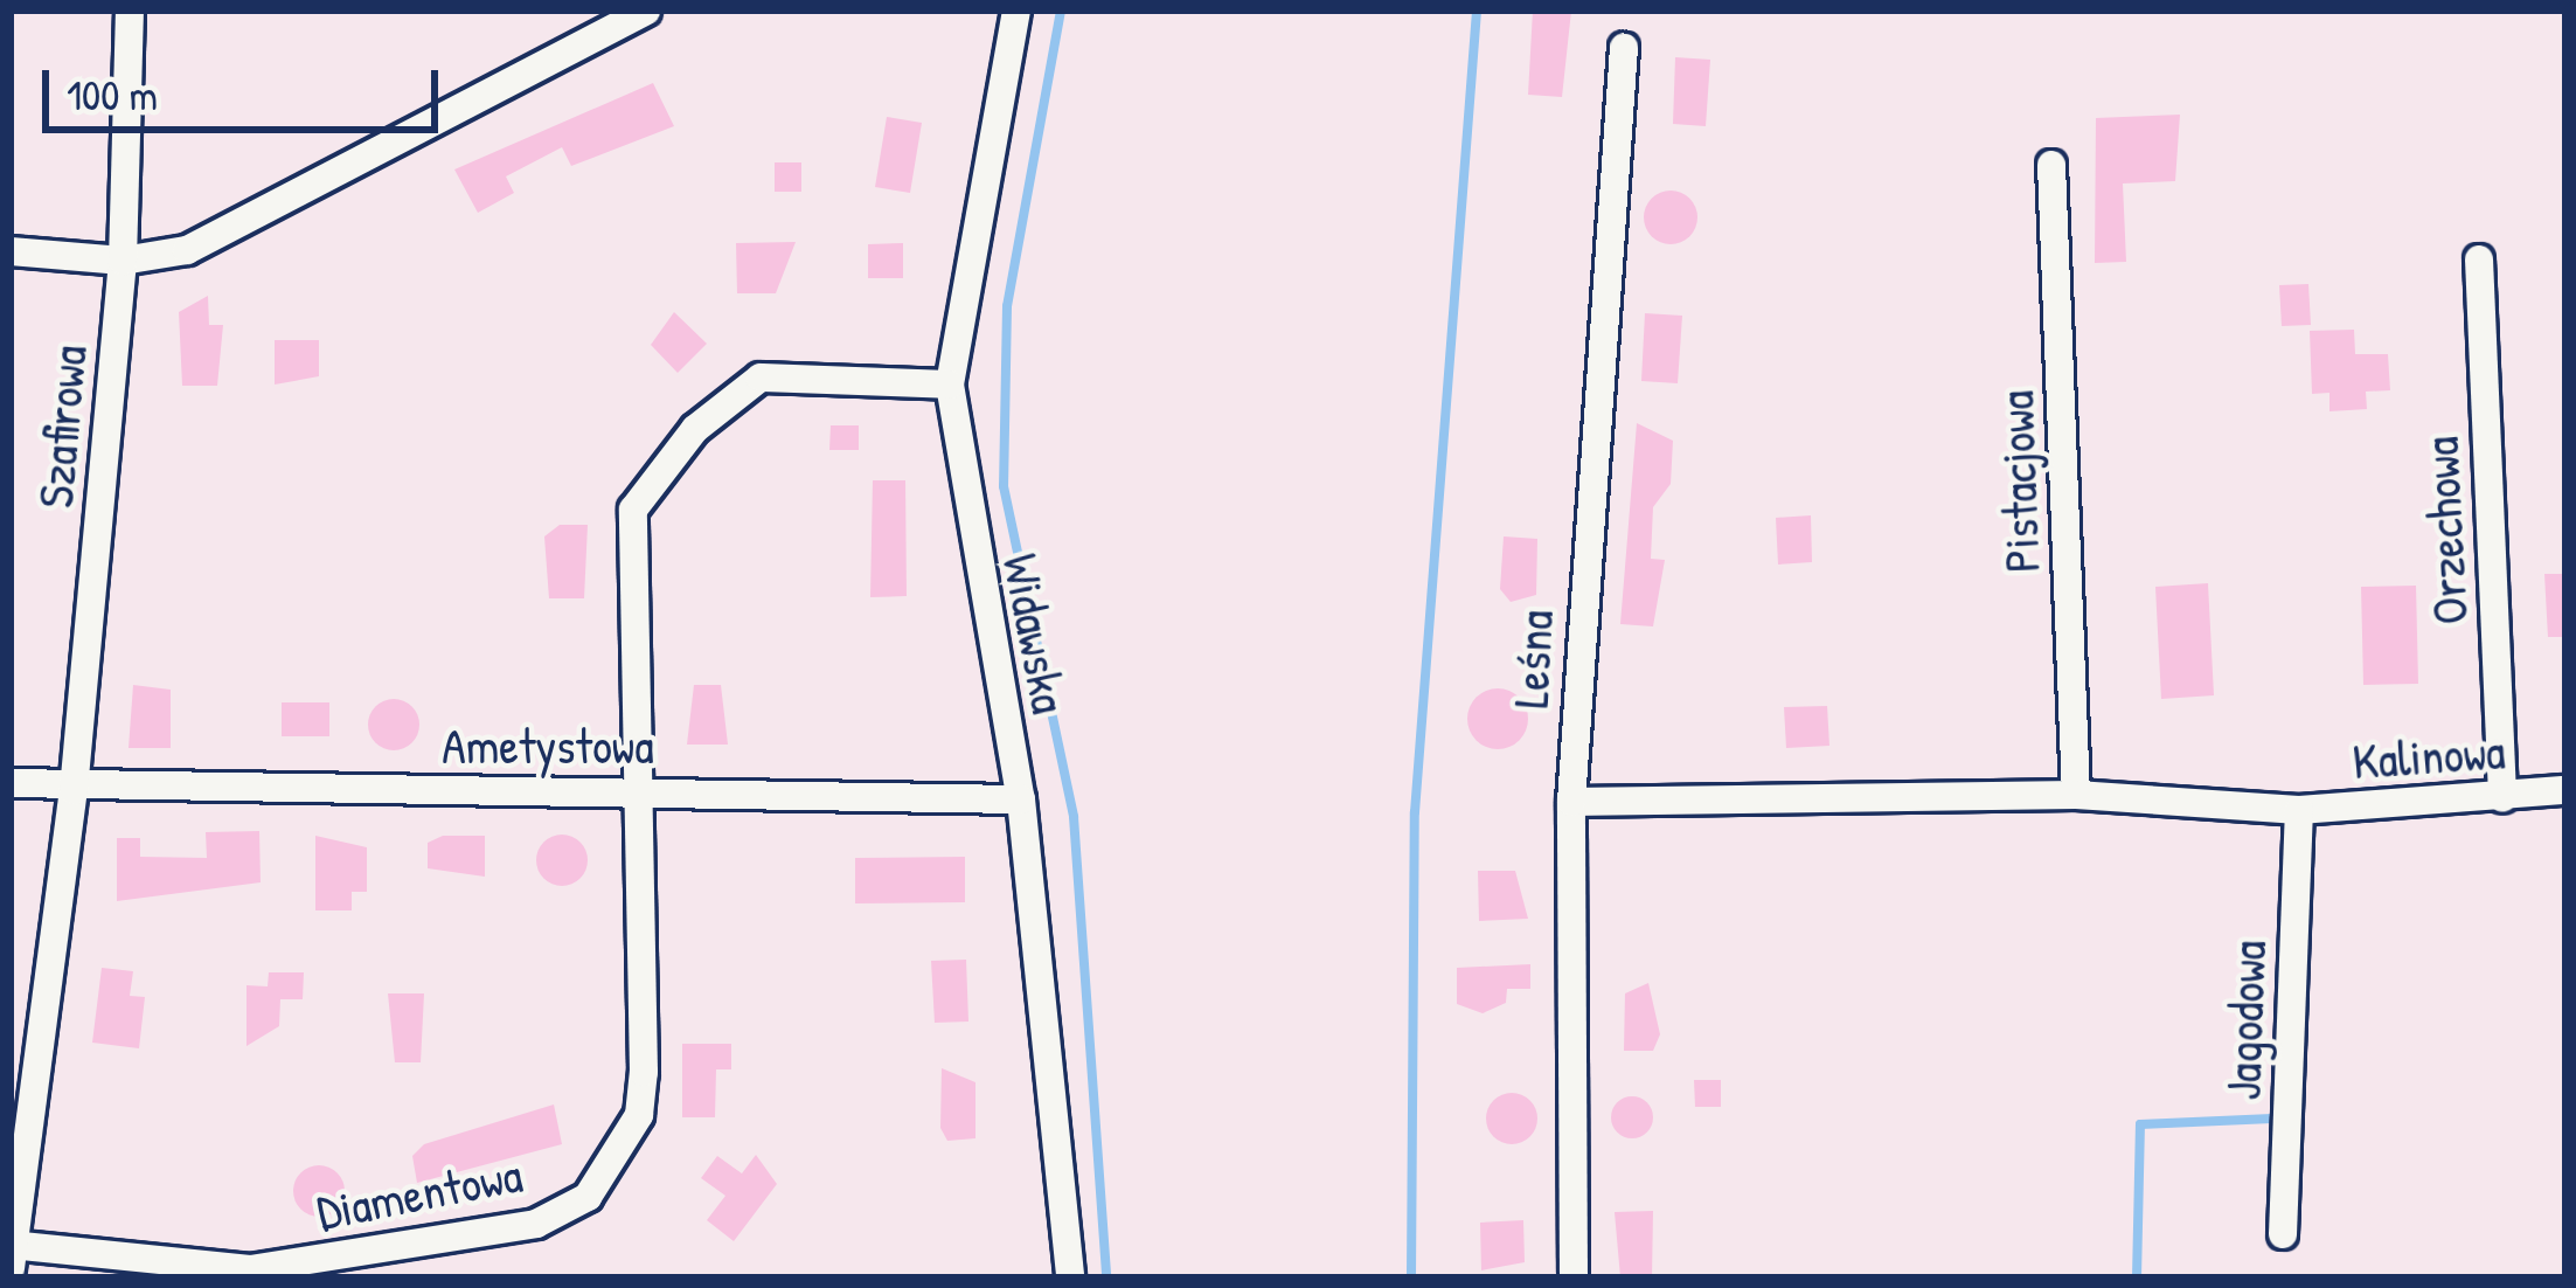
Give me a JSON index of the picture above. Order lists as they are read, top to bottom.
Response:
{
  "streets": {
    "street": [
      "Szafirowa",
      "Pistacjowa",
      "Orzechowa",
      "Widawska",
      "Leśna",
      "Ametystowa",
      "Kalinowa",
      "Jagodowa",
      "Diamentowa"
    ]
  },
  "crossings": [
    ["Szafirowa", "Ametystowa"],
    ["Szafirowa", "Diamentowa"],
    ["Pistacjowa", "Kalinowa"],
    ["Orzechowa", "Kalinowa"],
    ["Widawska", "Ametystowa"],
    ["Widawska", "Diamentowa"],
    ["Leśna", "Kalinowa"],
    ["Ametystowa", "Diamentowa"],
    ["Kalinowa", "Jagodowa"]
  ],
  "scale_bar": "100 m"
}
